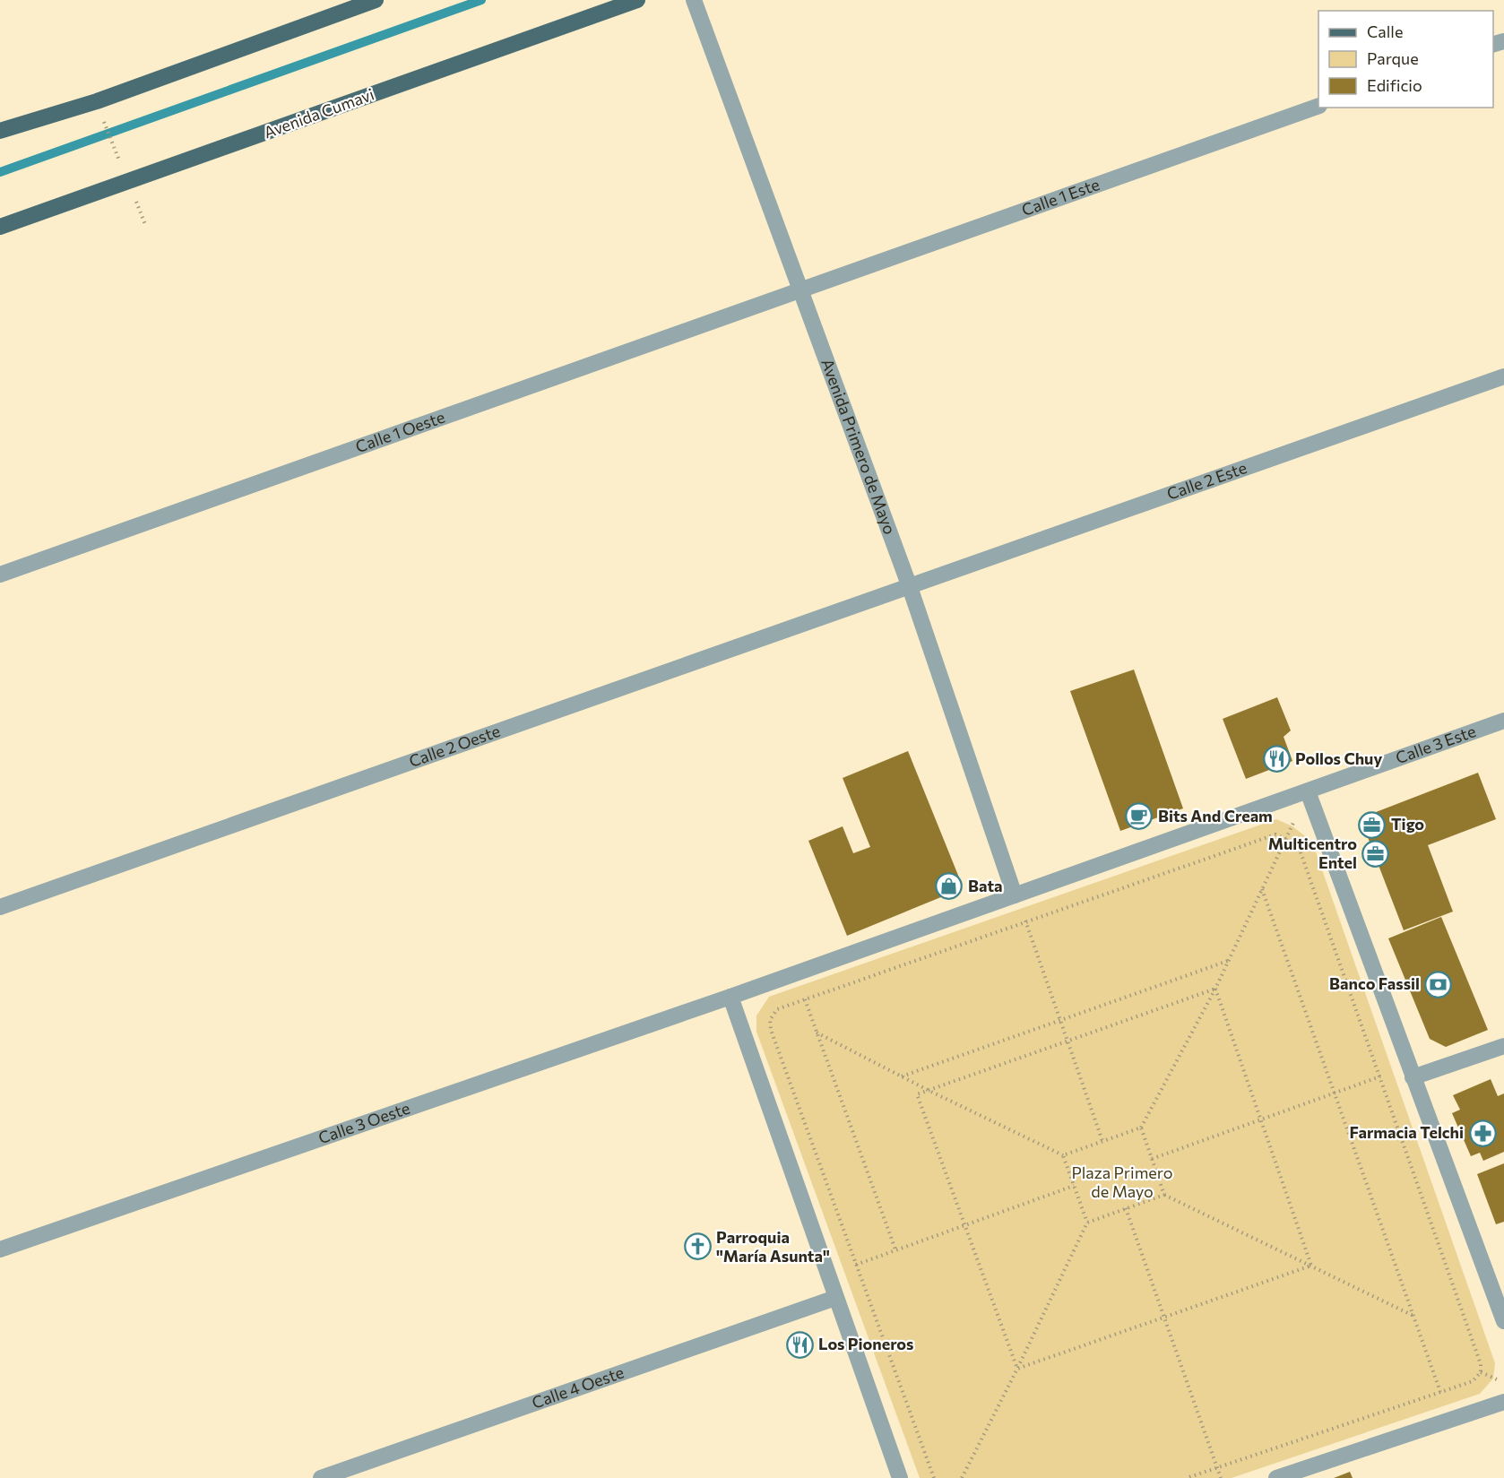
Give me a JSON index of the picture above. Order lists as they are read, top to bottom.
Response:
{
  "streets": {
    "main road": ["Avenida Cumavi"],
    "street": [
      "Calle 1 Este",
      "Calle 1 Oeste",
      "Avenida Primero de Mayo",
      "Calle 2 Este",
      "Calle 3 Este",
      "Calle 2 Oeste",
      "Calle 3 Oeste",
      "Calle 4 Oeste"
    ]
  },
  "crossings": [
    ["Calle 1 Este", "Calle 1 Oeste"],
    ["Calle 1 Este", "Avenida Primero de Mayo"],
    ["Calle 1 Oeste", "Avenida Primero de Mayo"],
    ["Avenida Primero de Mayo", "Calle 2 Este"],
    ["Avenida Primero de Mayo", "Calle 2 Oeste"],
    ["Calle 2 Este", "Calle 2 Oeste"]
  ],
  "parks": ["Plaza Primero de Mayo"],
  "places": {
    "restaurant": ["Pollos Chuy", "Los Pioneros"],
    "cafe": ["Bits And Cream"],
    "office": ["Tigo", "Multicentro Entel"],
    "shop": ["Bata"],
    "bank": ["Banco Fassil"],
    "pharmacy": ["Farmacia Telchi"],
    "church": ["Parroquia \"María Asunta\""]
  },
  "legend": ["Calle", "Parque", "Edificio"]
}
